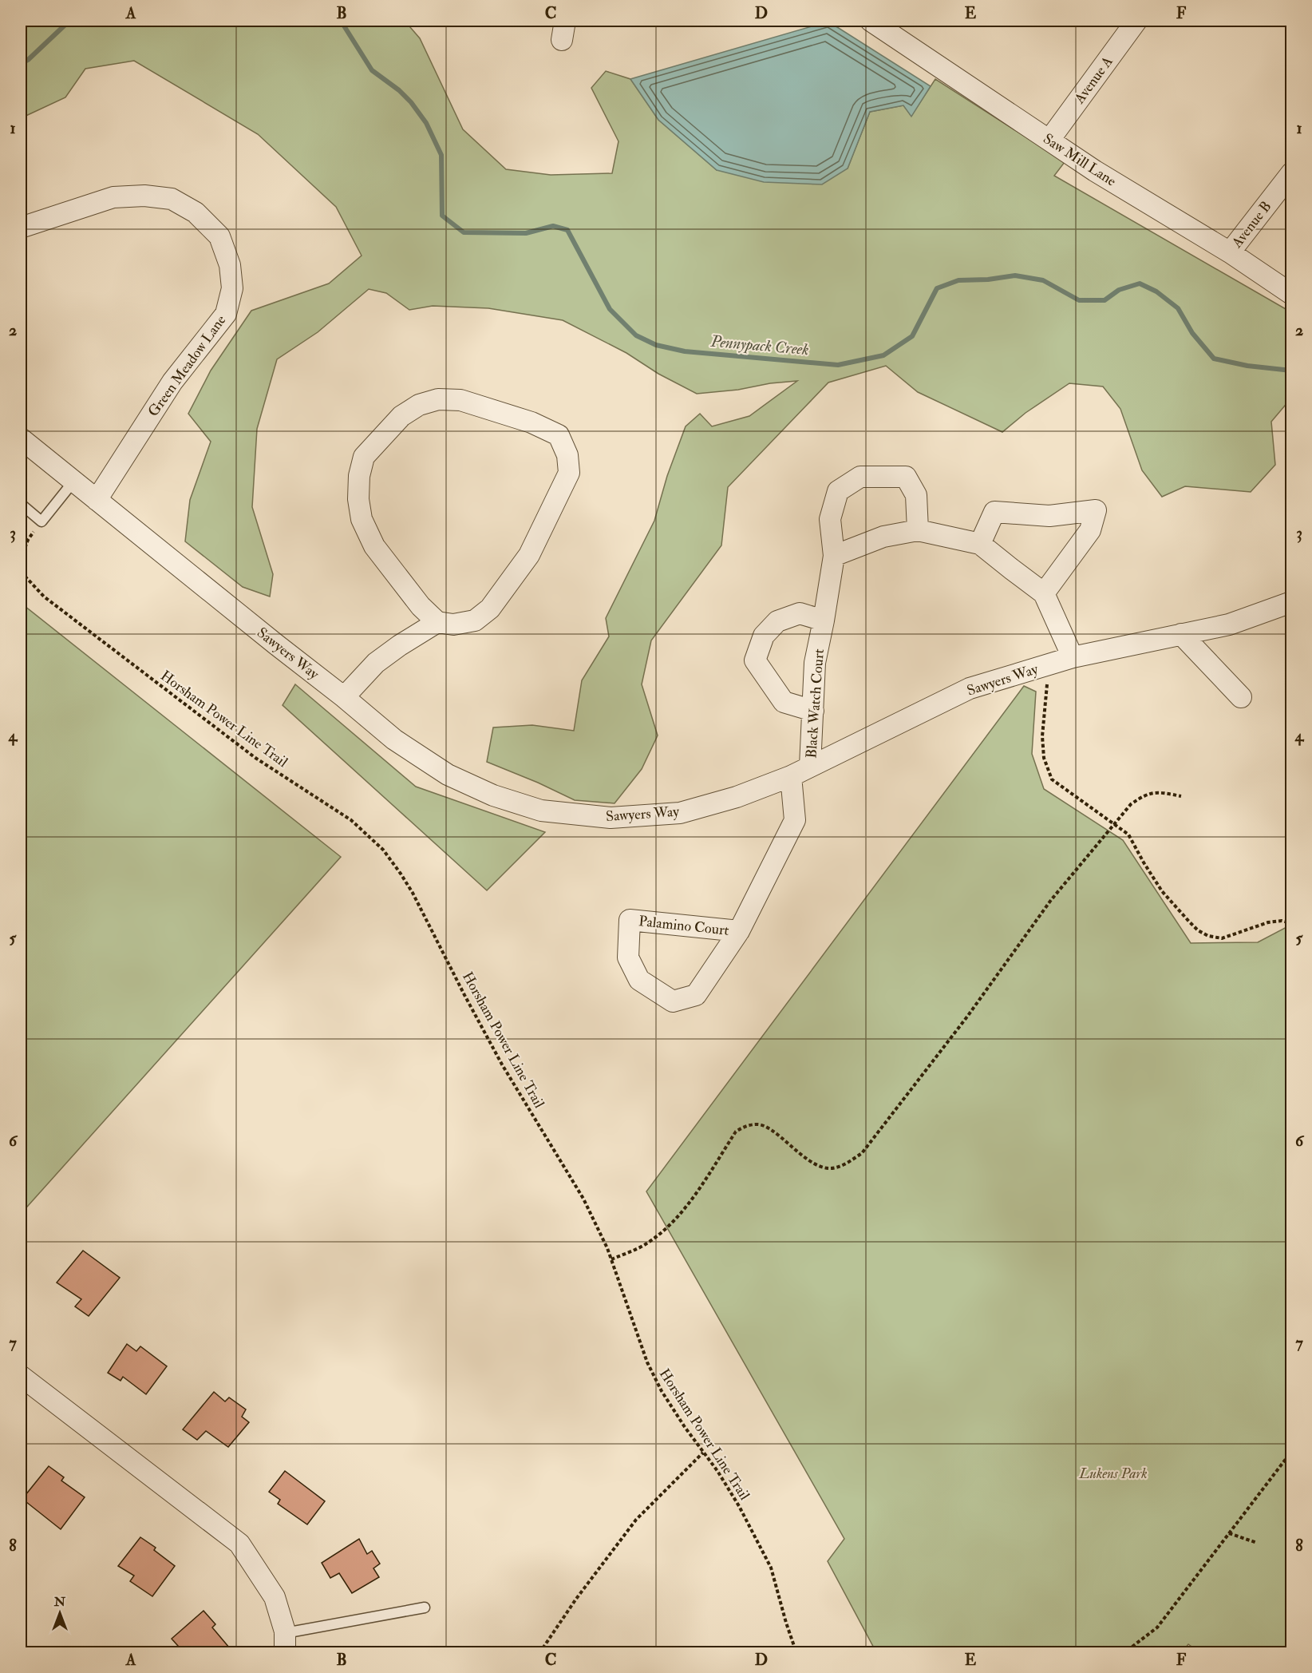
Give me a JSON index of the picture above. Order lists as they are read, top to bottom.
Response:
{
  "streets": {
    "street": [
      "Avenue A",
      "Saw Mill Lane",
      "Avenue B",
      "Green Meadow Lane",
      "Sawyers Way",
      "Black Watch Court",
      "Palamino Court"
    ],
    "path": ["Horsham Power Line Trail"]
  },
  "crossings": [
    ["Avenue A", "Saw Mill Lane"],
    ["Saw Mill Lane", "Avenue B"],
    ["Green Meadow Lane", "Sawyers Way"],
    ["Sawyers Way", "Black Watch Court"],
    ["Sawyers Way", "Palamino Court"]
  ],
  "water": ["Pennypack Creek"],
  "parks": ["Lukens Park"],
  "north": "top",
  "grid": {
    "columns": [
      "A",
      "B",
      "C",
      "D",
      "E",
      "F"
    ],
    "rows": [
      "1",
      "2",
      "3",
      "4",
      "5",
      "6",
      "7",
      "8"
    ]
  }
}
